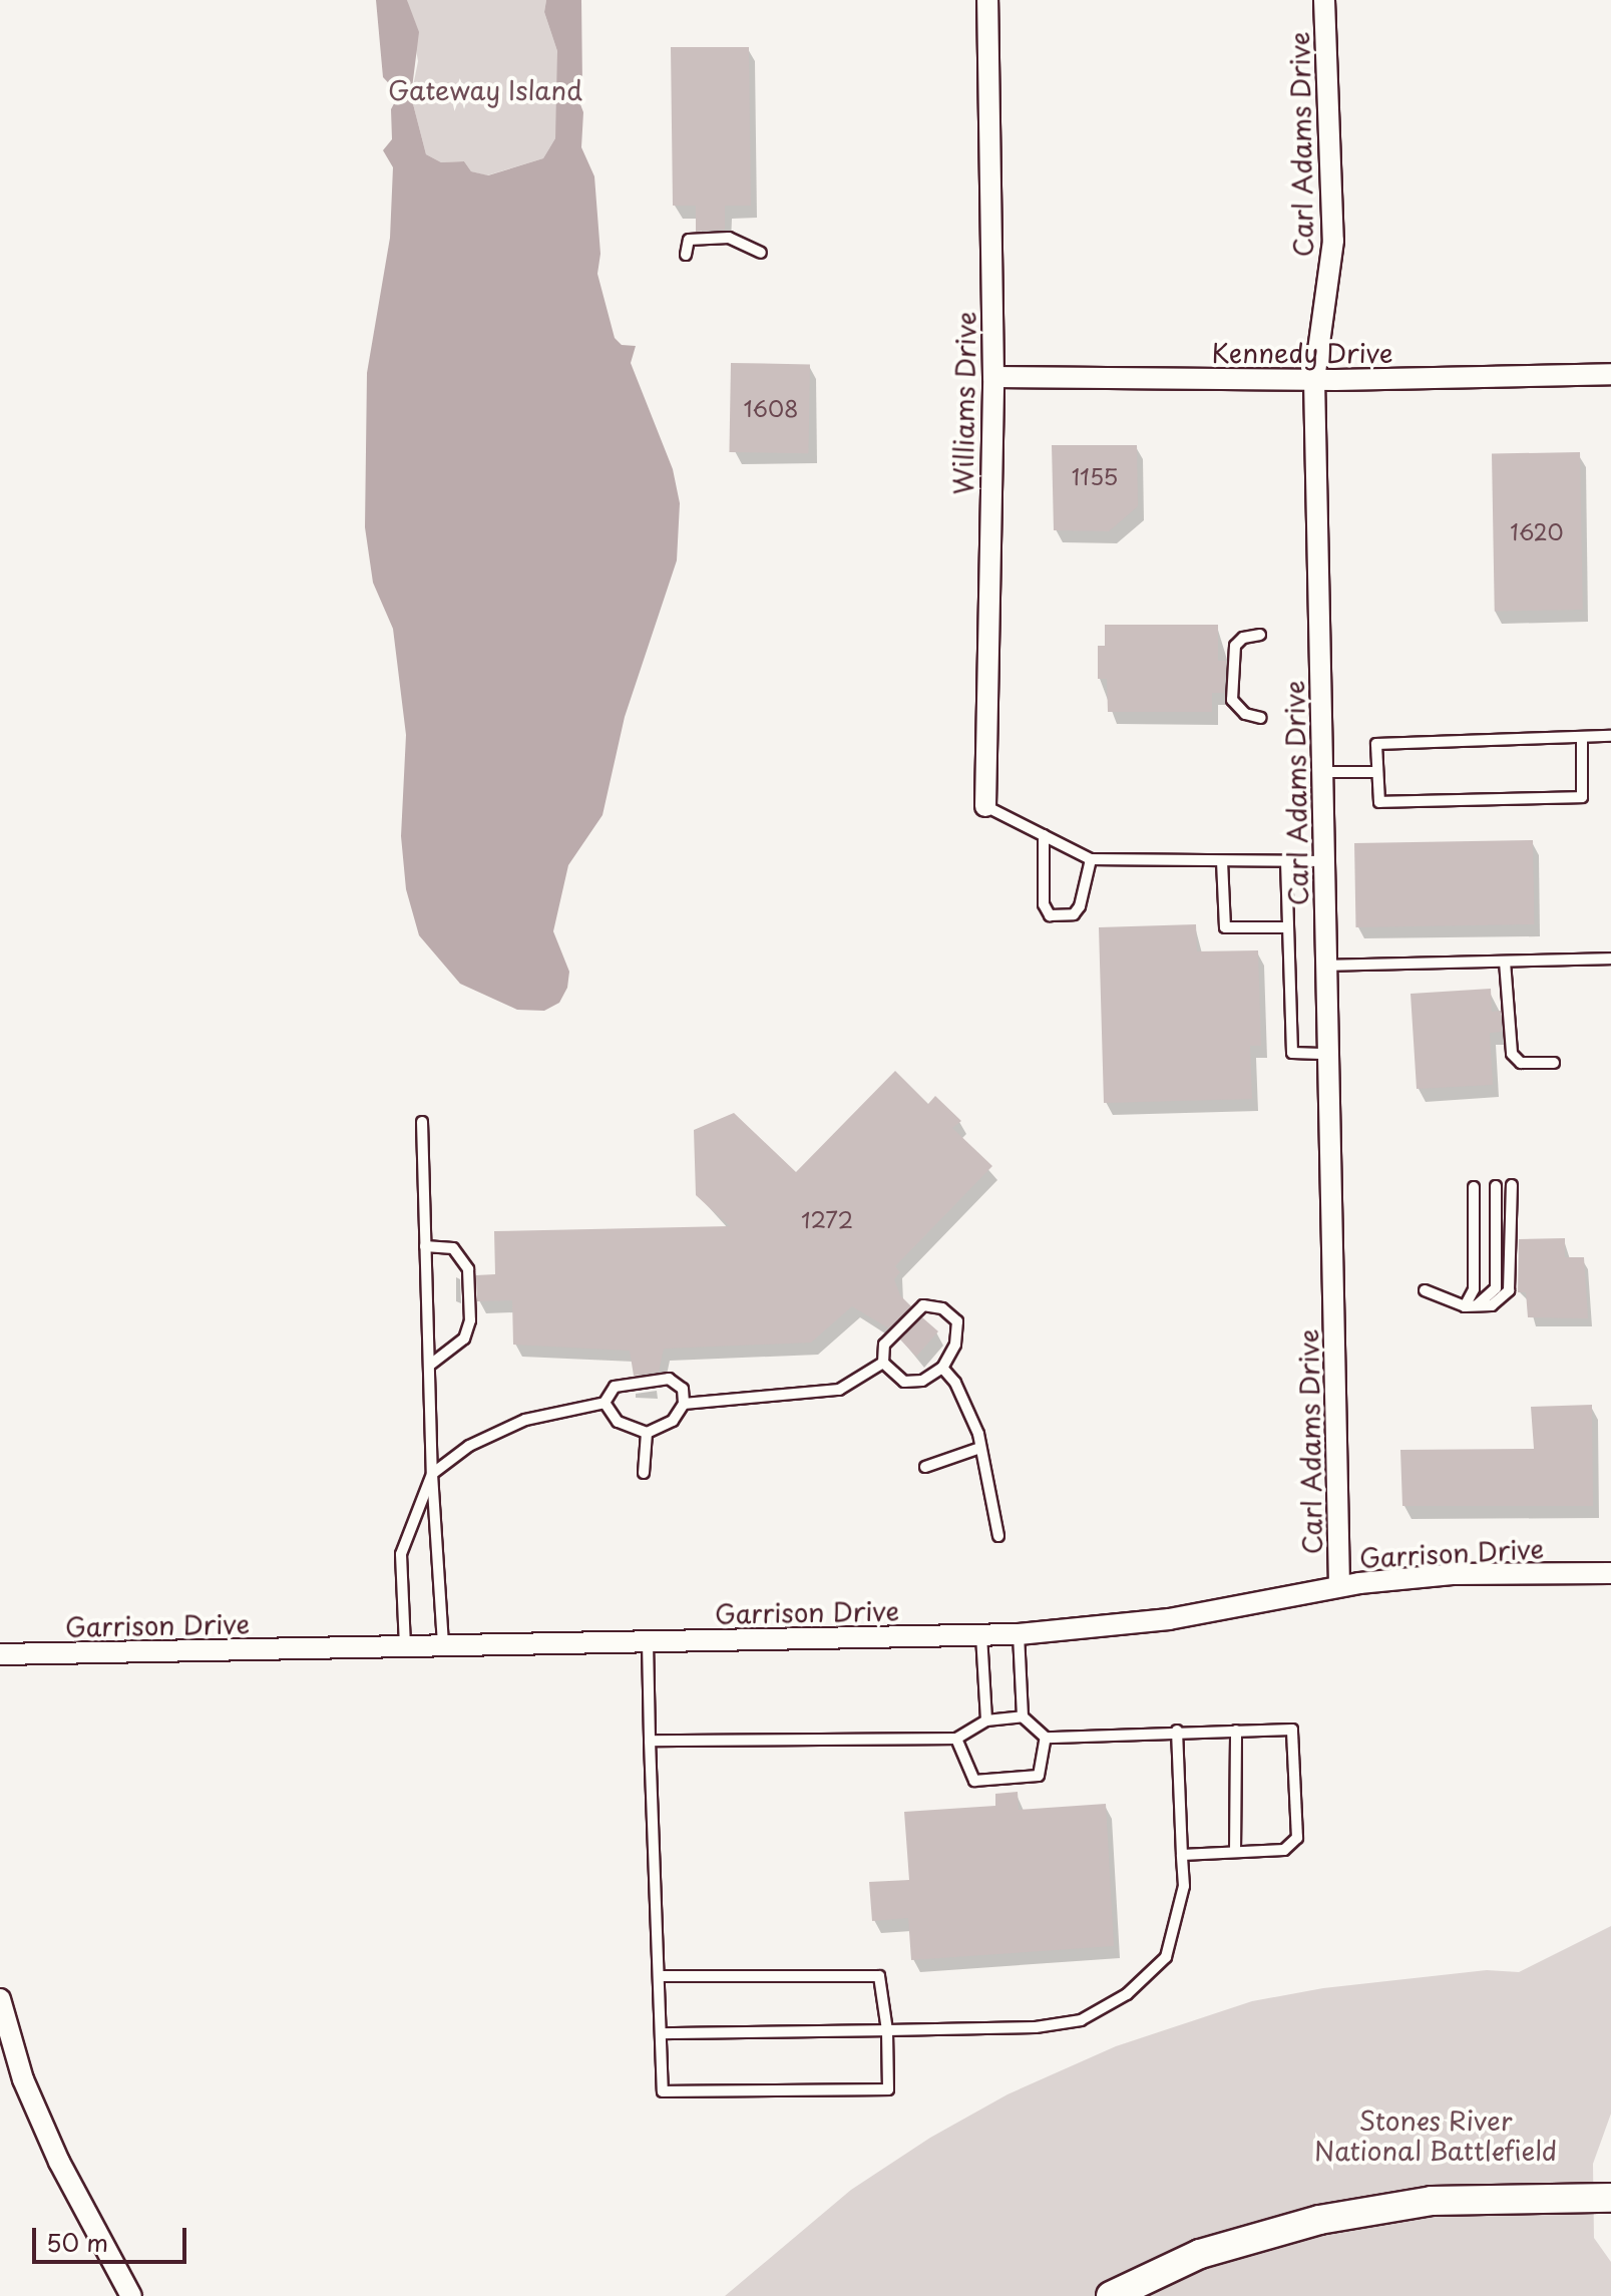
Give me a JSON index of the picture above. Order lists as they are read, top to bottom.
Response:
{
  "streets": {
    "street": [
      "Carl Adams Drive",
      "Kennedy Drive",
      "Williams Drive",
      "Garrison Drive"
    ]
  },
  "crossings": [
    ["Carl Adams Drive", "Kennedy Drive"],
    ["Carl Adams Drive", "Garrison Drive"],
    ["Kennedy Drive", "Williams Drive"]
  ],
  "parks": ["Gateway Island", "Stones River National Battlefield"],
  "house_numbers": [
    "1608",
    "1155",
    "1620",
    "1272"
  ],
  "scale_bar": "50 m"
}
